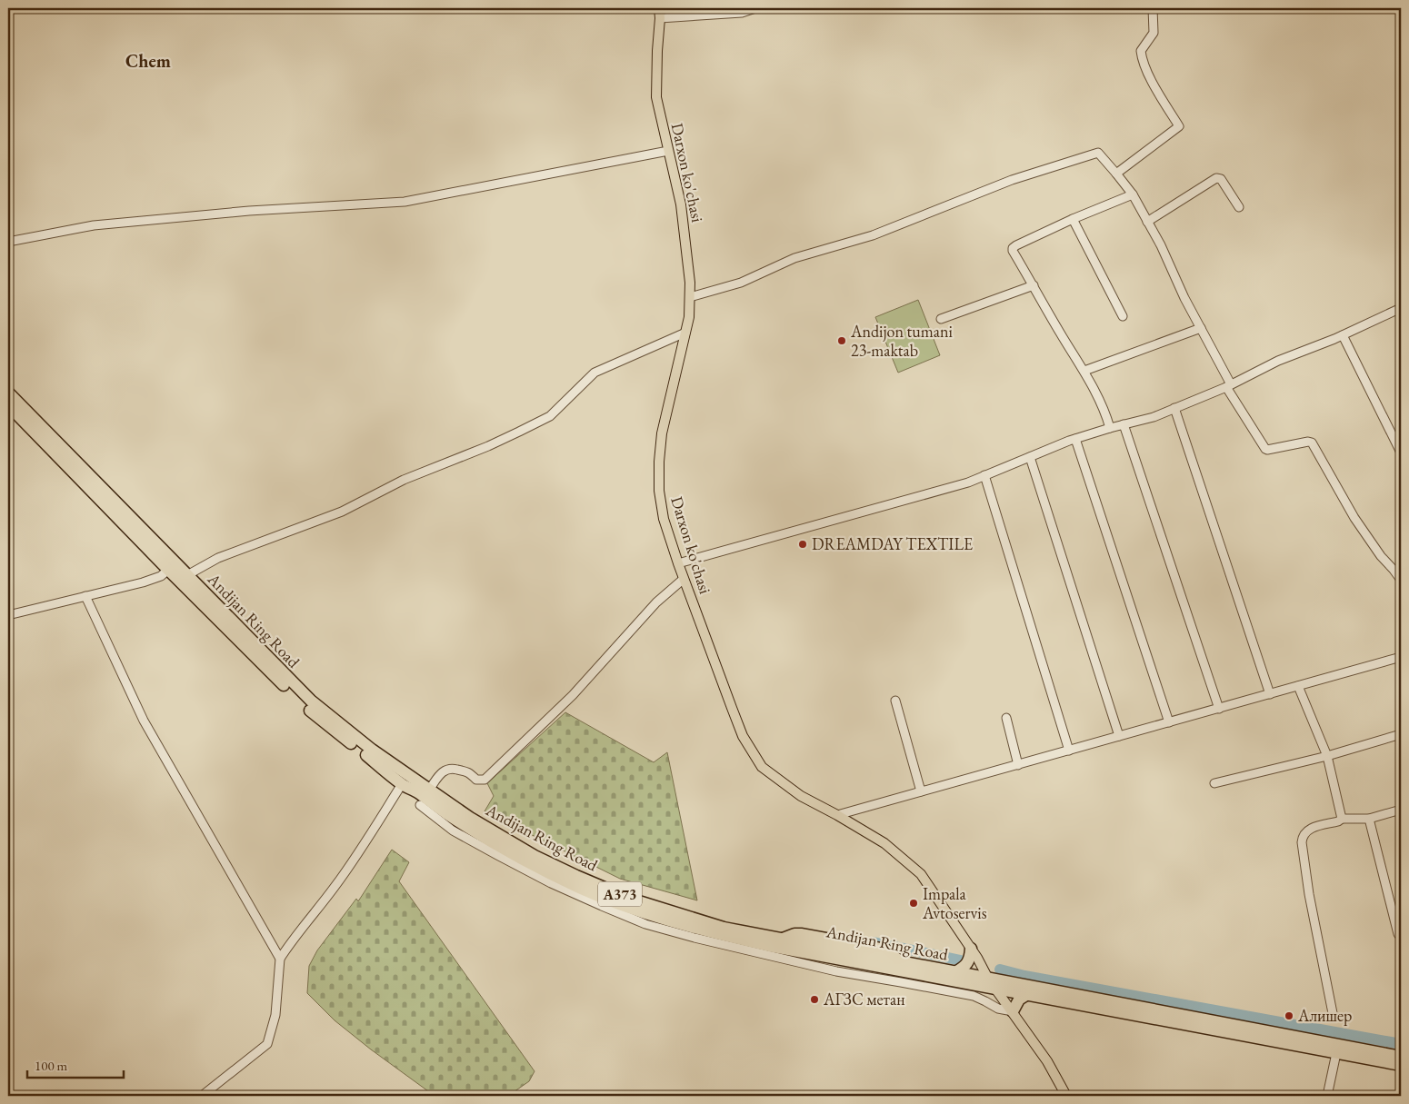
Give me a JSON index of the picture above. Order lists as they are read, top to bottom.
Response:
{
  "streets": {
    "highway": ["Andijan Ring Road", "A373"],
    "main road": ["Darxon ko'chasi"]
  },
  "crossings": [
    ["Darxon ko'chasi", "Andijan Ring Road"]
  ],
  "districts": ["Chem"],
  "places": [
    "Andijon tumani 23-maktab",
    "DREAMDAY TEXTILE",
    "Impala Avtoservis",
    "АГЗС метан",
    "Алишер"
  ],
  "scale_bar": "100 m"
}
